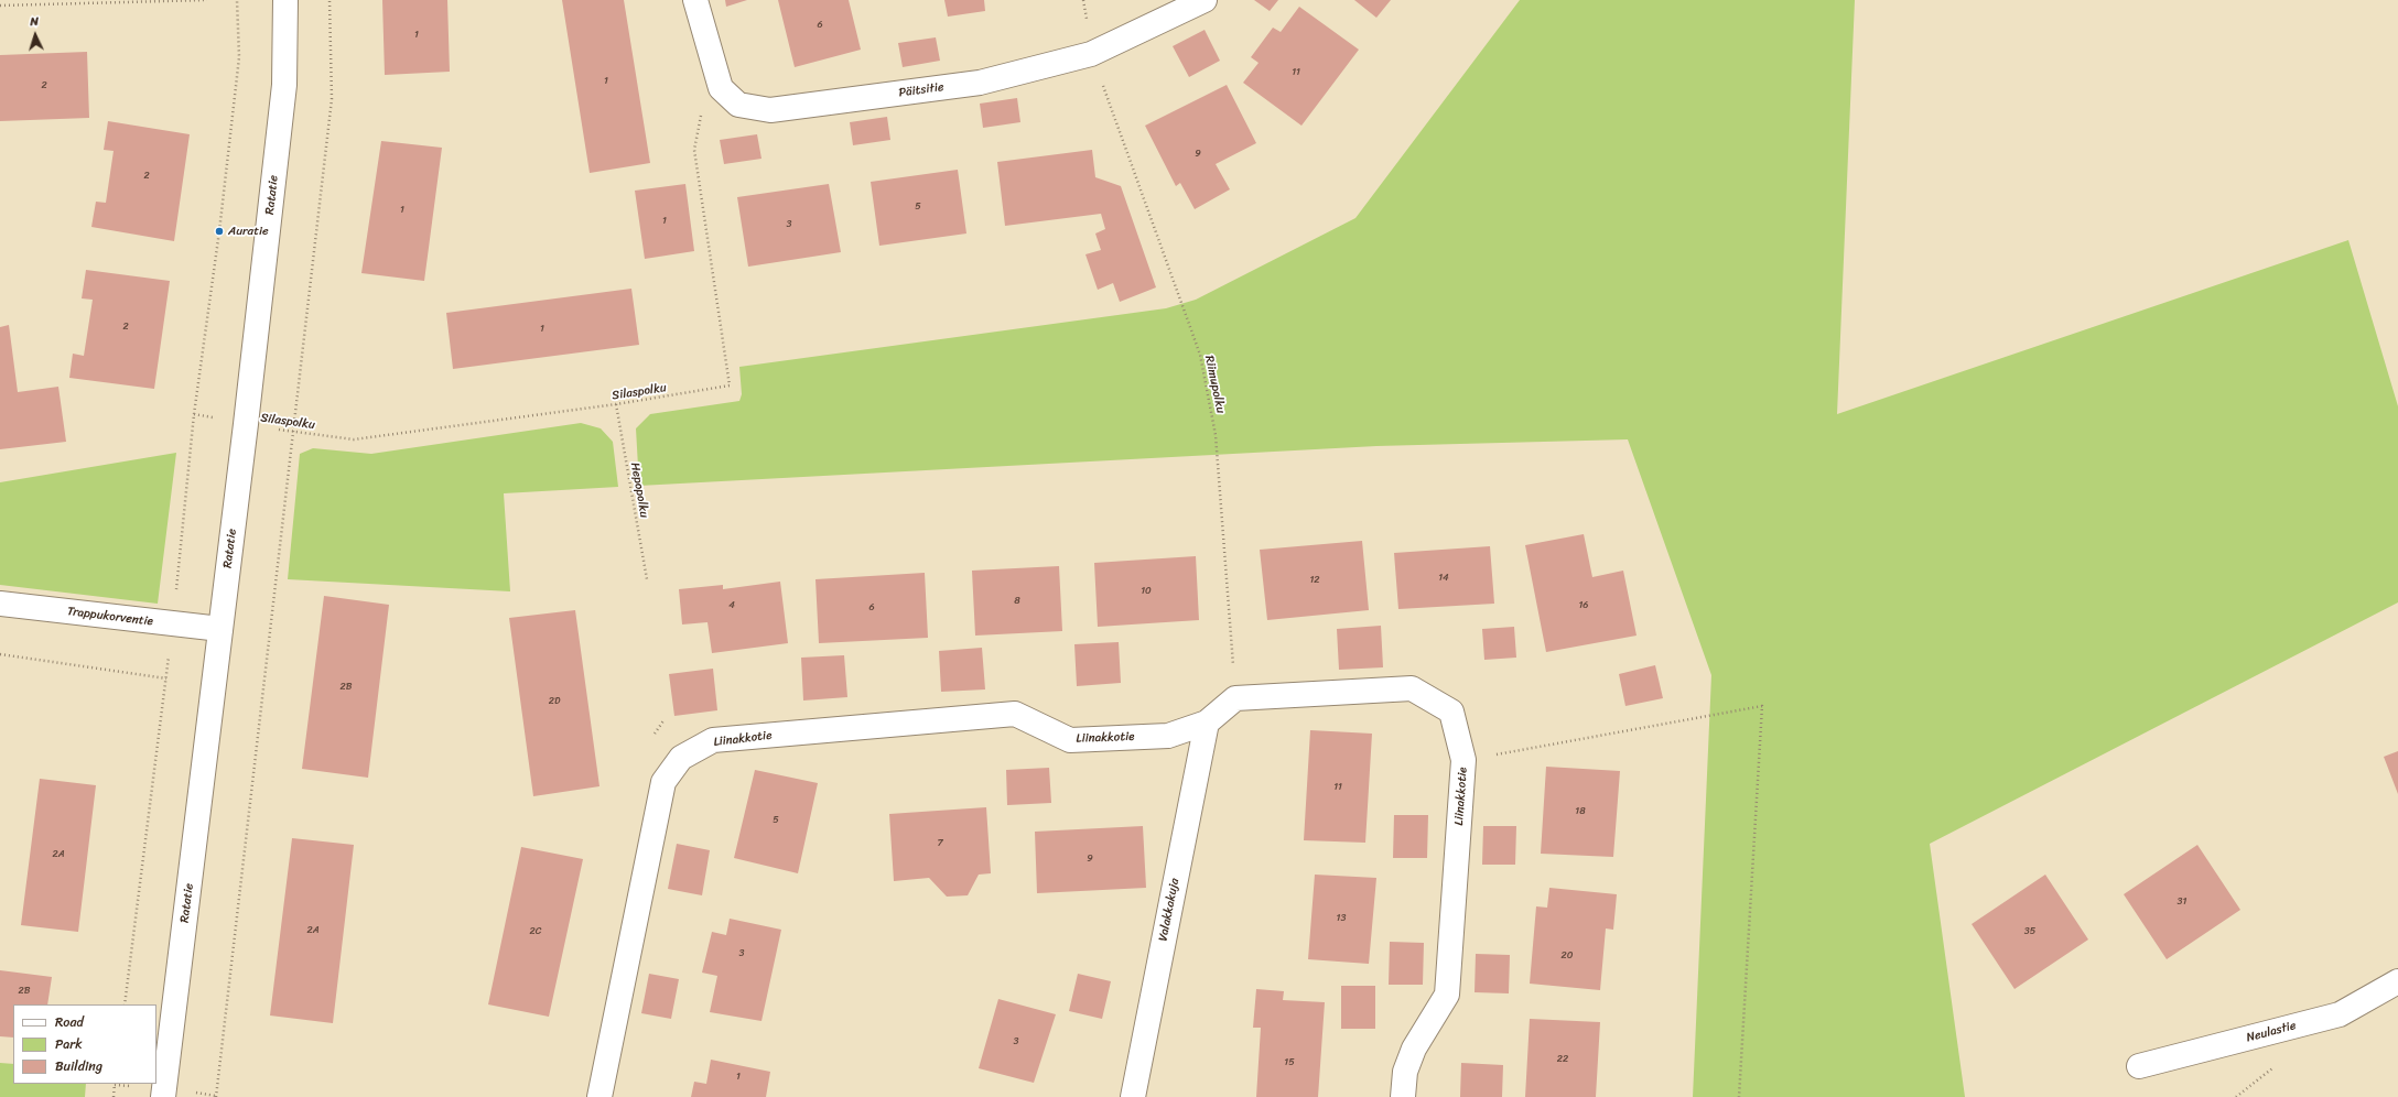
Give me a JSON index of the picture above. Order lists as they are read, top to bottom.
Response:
{
  "streets": {
    "street": [
      "Päitsitie",
      "Ratatie",
      "Trappukorventie",
      "Liinakkotie",
      "Valakkakuja",
      "Neulastie"
    ],
    "path": ["Riimupolku", "Silaspolku", "Hepopolku"]
  },
  "crossings": [
    ["Päitsitie", "Silaspolku"],
    ["Ratatie", "Silaspolku"],
    ["Ratatie", "Trappukorventie"],
    ["Riimupolku", "Liinakkotie"],
    ["Silaspolku", "Hepopolku"],
    ["Liinakkotie", "Valakkakuja"]
  ],
  "places": ["Auratie"],
  "house_numbers": [
    "6",
    "1",
    "11",
    "1",
    "2",
    "9",
    "2",
    "5",
    "1",
    "1",
    "3",
    "2",
    "1",
    "14",
    "12",
    "10",
    "8",
    "4",
    "16",
    "6",
    "2B",
    "2D",
    "11",
    "18",
    "5",
    "7",
    "2A",
    "9",
    "31",
    "13",
    "2A",
    "2C",
    "35",
    "3",
    "20",
    "2B",
    "3",
    "22",
    "15",
    "1"
  ],
  "legend": ["Road", "Park", "Building"],
  "north": "top"
}
